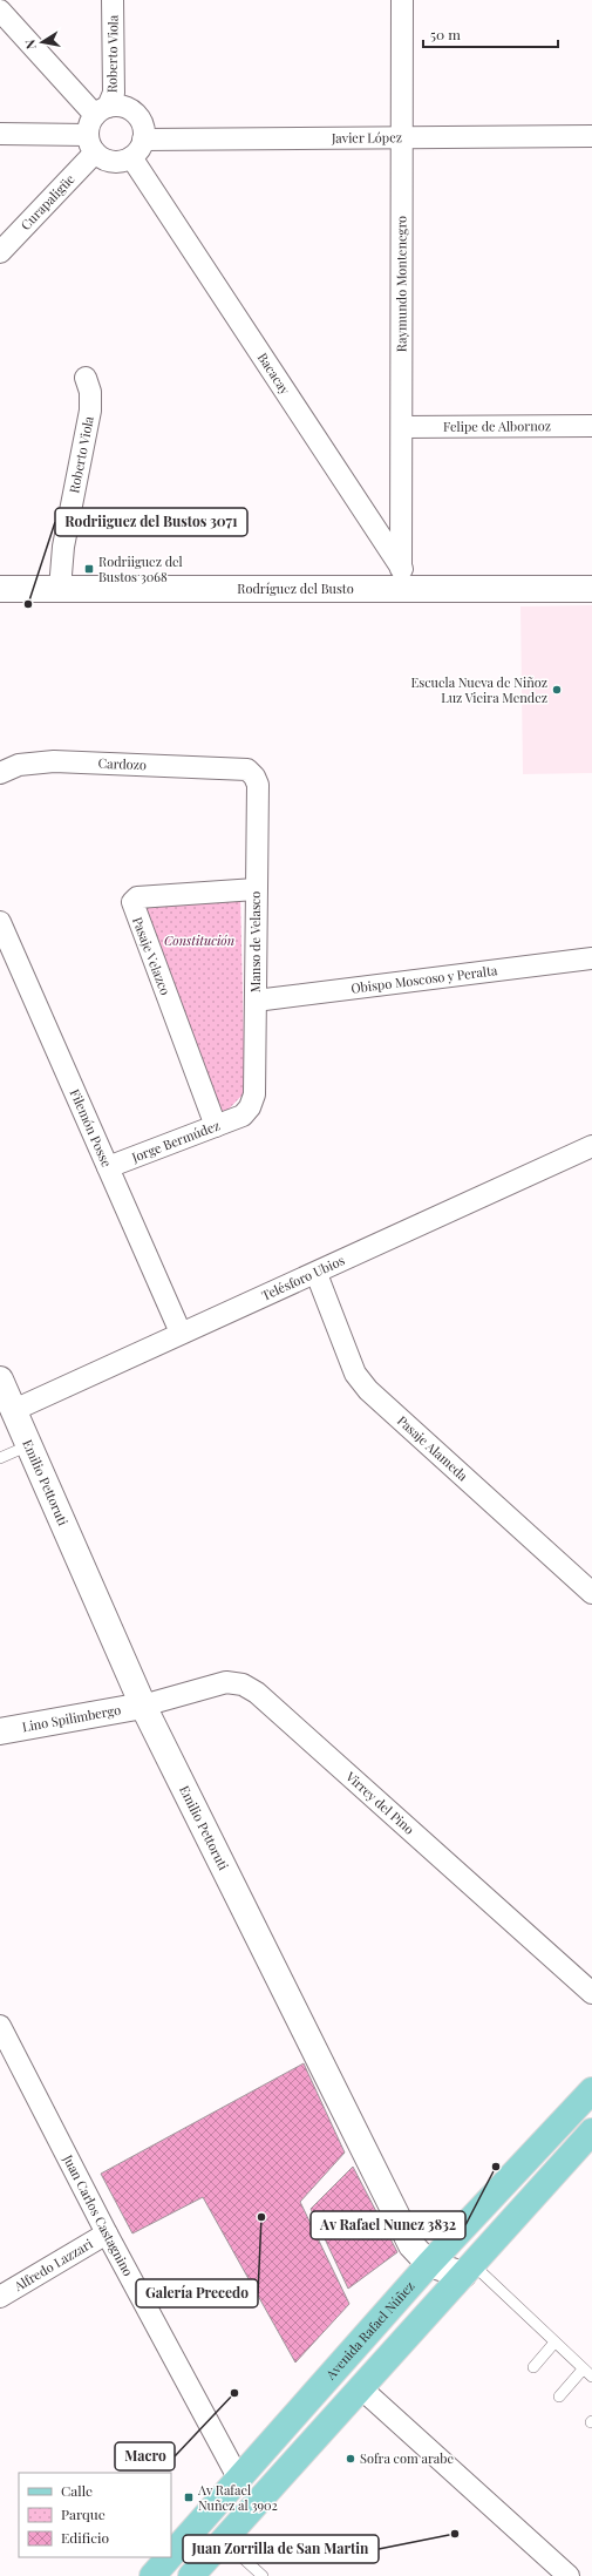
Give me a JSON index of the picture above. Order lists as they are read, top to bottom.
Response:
{
  "streets": {
    "main road": [
      "Rodríguez del Busto",
      "Emilio Pettoruti",
      "Lino Spilimbergo",
      "Avenida Rafael Núñez"
    ],
    "street": [
      "Roberto Viola",
      "Javier López",
      "Curapaligüe",
      "Raymundo Montenegro",
      "Bacacay",
      "Felipe de Albornoz",
      "Cardozo",
      "Manso de Velasco",
      "Pasaje Velazco",
      "Obispo Moscoso y Peralta",
      "Filemón Posse",
      "Jorge Bermúdez",
      "Telésforo Ubios",
      "Pasaje Alameda",
      "Virrey del Pino",
      "Juan Carlos Castagnino",
      "Alfredo Lazzari"
    ]
  },
  "crossings": [
    ["Roberto Viola", "Javier López"],
    ["Roberto Viola", "Curapaligüe"],
    ["Roberto Viola", "Bacacay"],
    ["Roberto Viola", "Rodríguez del Busto"],
    ["Javier López", "Curapaligüe"],
    ["Javier López", "Raymundo Montenegro"],
    ["Javier López", "Bacacay"],
    ["Curapaligüe", "Bacacay"],
    ["Raymundo Montenegro", "Bacacay"],
    ["Raymundo Montenegro", "Felipe de Albornoz"],
    ["Bacacay", "Rodríguez del Busto"],
    ["Cardozo", "Manso de Velasco"],
    ["Manso de Velasco", "Pasaje Velazco"],
    ["Manso de Velasco", "Obispo Moscoso y Peralta"],
    ["Manso de Velasco", "Jorge Bermúdez"],
    ["Pasaje Velazco", "Jorge Bermúdez"],
    ["Filemón Posse", "Jorge Bermúdez"],
    ["Filemón Posse", "Telésforo Ubios"],
    ["Telésforo Ubios", "Pasaje Alameda"],
    ["Telésforo Ubios", "Emilio Pettoruti"],
    ["Emilio Pettoruti", "Lino Spilimbergo"],
    ["Emilio Pettoruti", "Virrey del Pino"],
    ["Emilio Pettoruti", "Avenida Rafael Núñez"],
    ["Lino Spilimbergo", "Virrey del Pino"],
    ["Juan Carlos Castagnino", "Alfredo Lazzari"],
    ["Juan Carlos Castagnino", "Avenida Rafael Núñez"]
  ],
  "parks": ["Constitución"],
  "places": {
    "transit": ["Rodriiguez del Bustos 3068", "Av Rafael Nuñez al 3902"],
    "other": [
      "Rodriiguez del Bustos 3071",
      "Escuela Nueva de Niñoz Luz Vieira Mendez",
      "Av Rafael Nunez 3832",
      "Galería Precedo",
      "Macro",
      "Sofra com arabe",
      "Juan Zorrilla de San Martin"
    ]
  },
  "legend": ["Calle", "Parque", "Edificio"],
  "scale_bar": "50 m",
  "north": "left"
}
